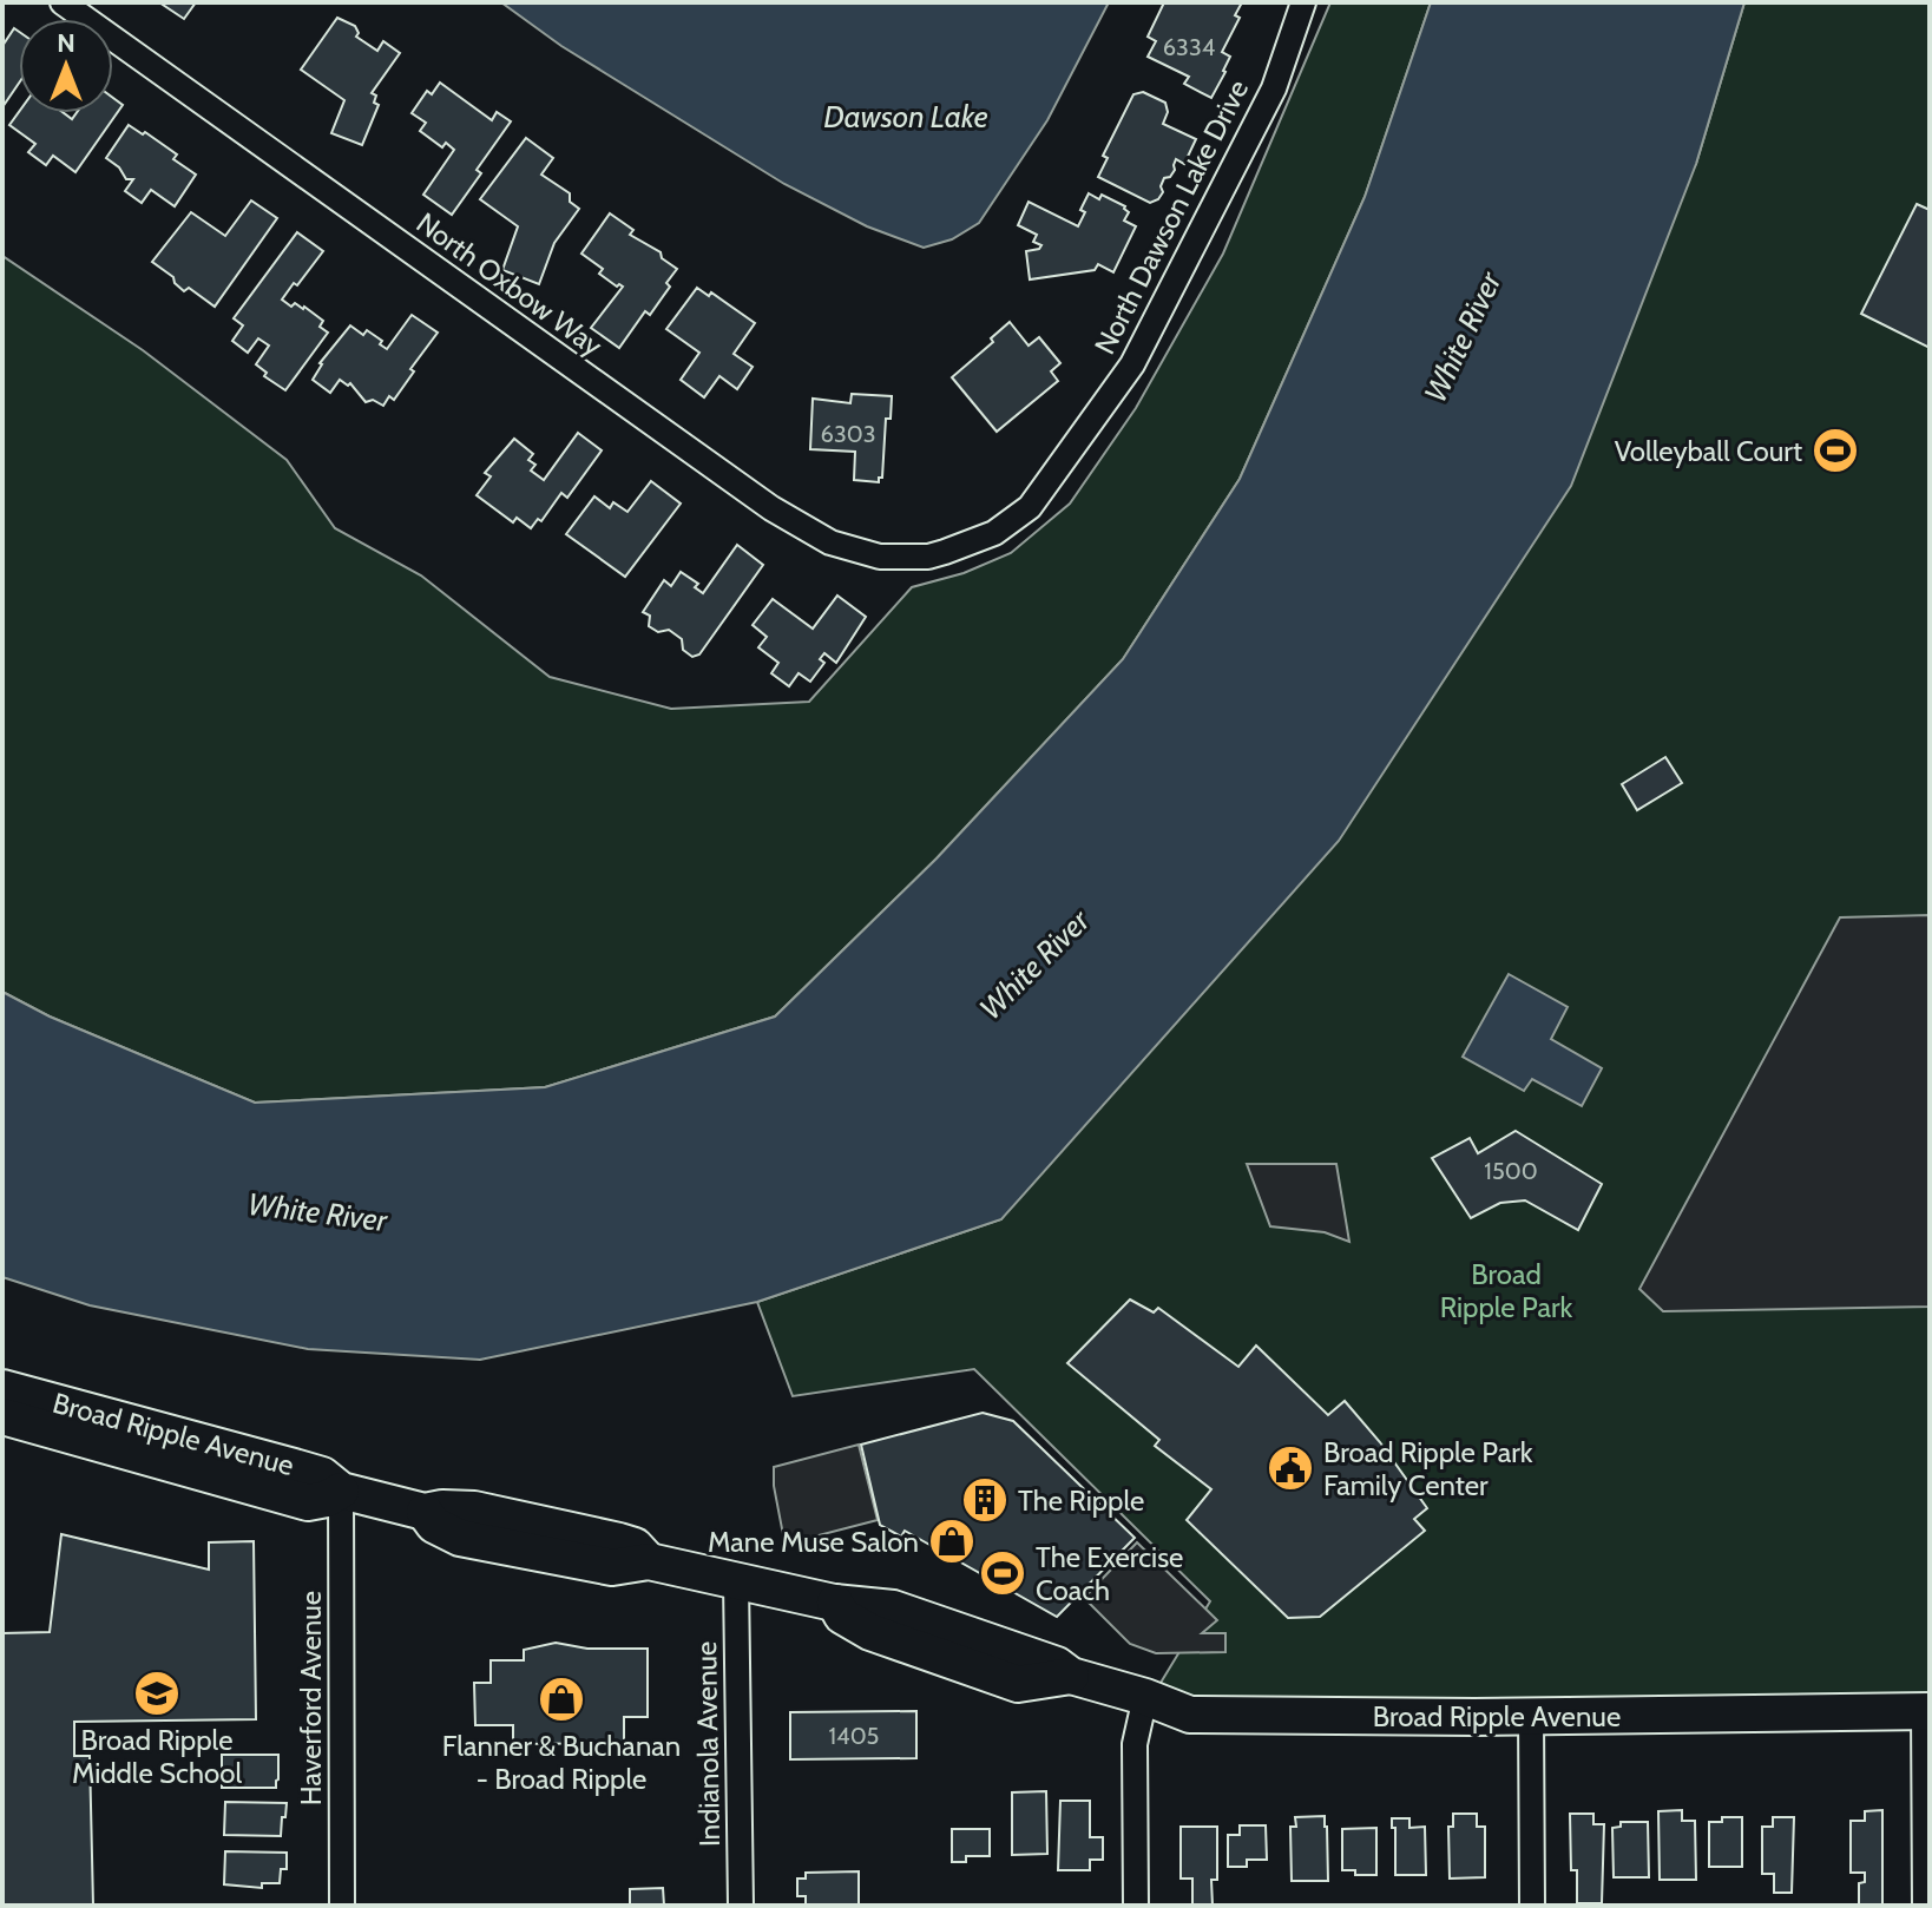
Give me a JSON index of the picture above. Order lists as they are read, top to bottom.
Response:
{
  "streets": {
    "street": [
      "North Dawson Lake Drive",
      "North Oxbow Way",
      "Broad Ripple Avenue",
      "Haverford Avenue",
      "Indianola Avenue"
    ]
  },
  "crossings": [
    ["North Dawson Lake Drive", "North Oxbow Way"],
    ["Broad Ripple Avenue", "Haverford Avenue"],
    ["Broad Ripple Avenue", "Indianola Avenue"]
  ],
  "water": ["Dawson Lake", "White River"],
  "parks": ["Broad Ripple Park"],
  "places": {
    "sports": ["Volleyball Court", "The Exercise Coach"],
    "public building": ["Broad Ripple Park Family Center"],
    "building": ["The Ripple"],
    "shop": ["Mane Muse Salon", "Flanner & Buchanan - Broad Ripple"],
    "school or university": ["Broad Ripple Middle School"]
  },
  "house_numbers": [
    "6334",
    "6303",
    "1500",
    "1405"
  ],
  "north": "top"
}
